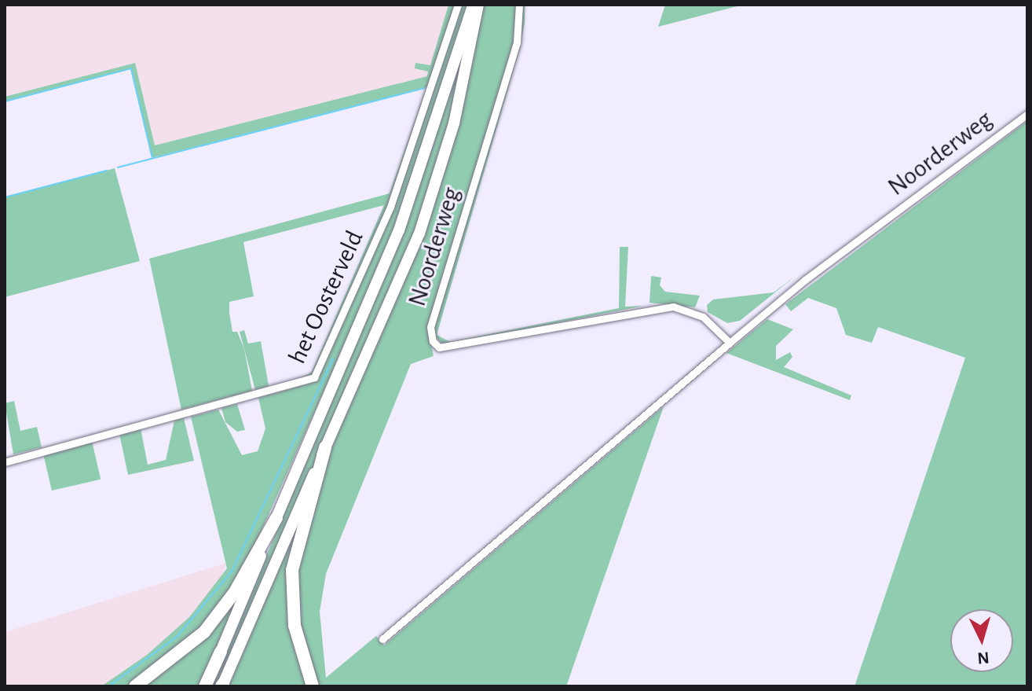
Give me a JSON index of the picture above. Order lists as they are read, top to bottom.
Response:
{
  "streets": {
    "street": ["Noorderweg", "het Oosterveld"]
  },
  "north": "bottom"
}
